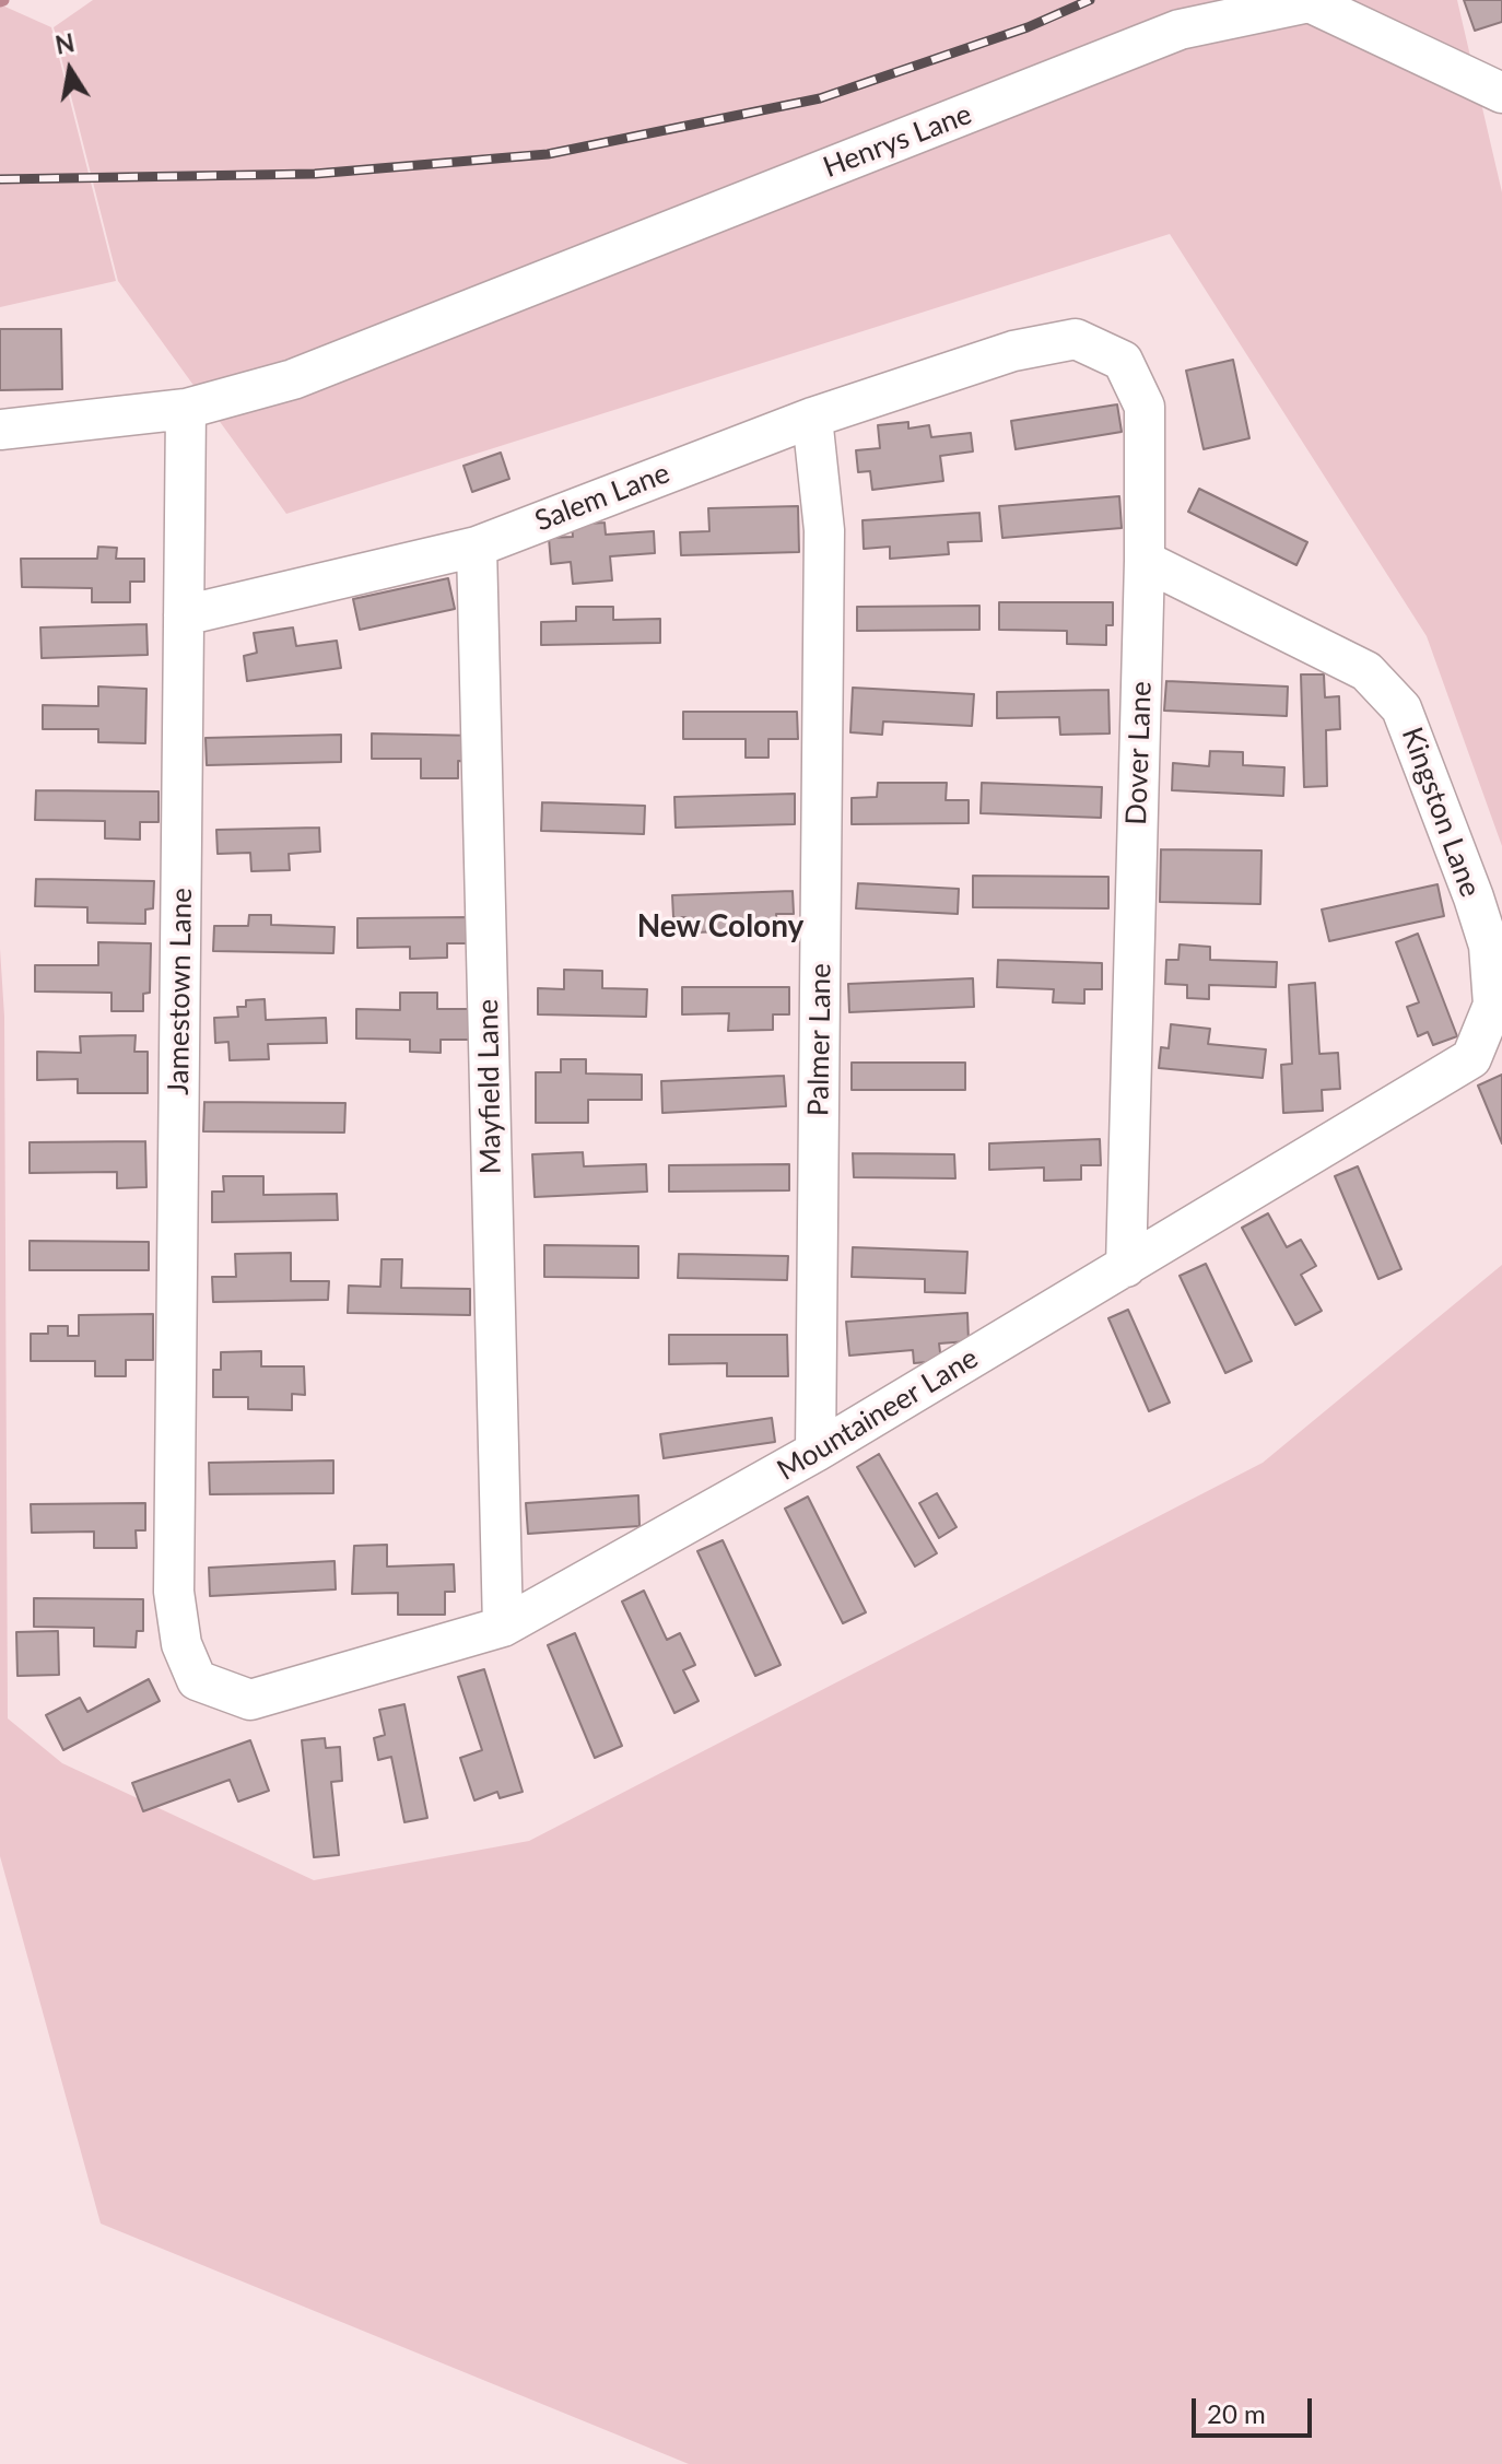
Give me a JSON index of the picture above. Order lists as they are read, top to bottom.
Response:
{
  "streets": {
    "street": [
      "Henrys Lane",
      "Salem Lane",
      "Dover Lane",
      "Kingston Lane",
      "Jamestown Lane",
      "Palmer Lane",
      "Mayfield Lane",
      "Mountaineer Lane"
    ]
  },
  "crossings": [
    ["Henrys Lane", "Jamestown Lane"],
    ["Salem Lane", "Dover Lane"],
    ["Salem Lane", "Jamestown Lane"],
    ["Salem Lane", "Palmer Lane"],
    ["Salem Lane", "Mayfield Lane"],
    ["Dover Lane", "Kingston Lane"],
    ["Dover Lane", "Mountaineer Lane"],
    ["Kingston Lane", "Mountaineer Lane"],
    ["Jamestown Lane", "Mountaineer Lane"],
    ["Palmer Lane", "Mountaineer Lane"],
    ["Mayfield Lane", "Mountaineer Lane"]
  ],
  "districts": ["New Colony"],
  "scale_bar": "20 m",
  "north": "top"
}
